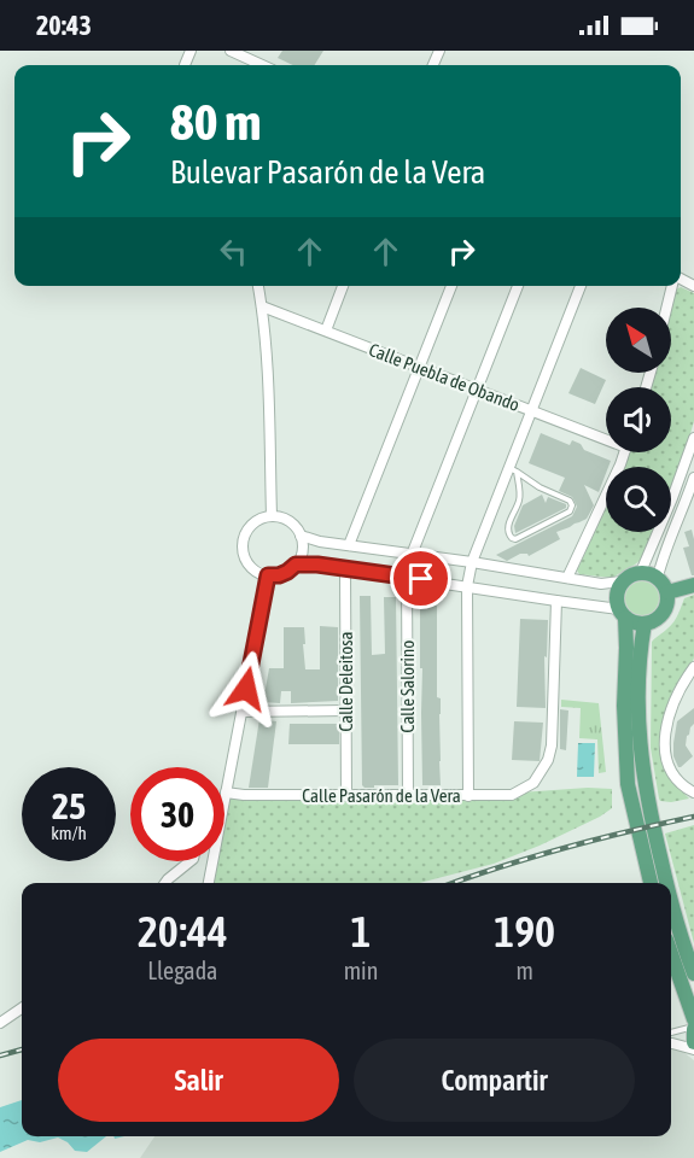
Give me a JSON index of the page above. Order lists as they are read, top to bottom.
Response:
{
  "streets": {
    "street": [
      "Calle Puebla de Obando",
      "Calle Deleitosa",
      "Calle Salorino",
      "Calle Pasarón de la Vera"
    ]
  },
  "crossings": [
    ["Calle Deleitosa", "Calle Pasarón de la Vera"],
    ["Calle Salorino", "Calle Pasarón de la Vera"]
  ],
  "north": "top left",
  "page": {
    "status": "20:43",
    "turn": ["80 m", "Bulevar Pasarón de la Vera"],
    "speed": "25 km/h",
    "limit": "30",
    "eta": [
      "20:44",
      "Llegada",
      "1",
      "min",
      "190",
      "m"
    ],
    "buttons": ["Salir", "Compartir"]
  }
}
